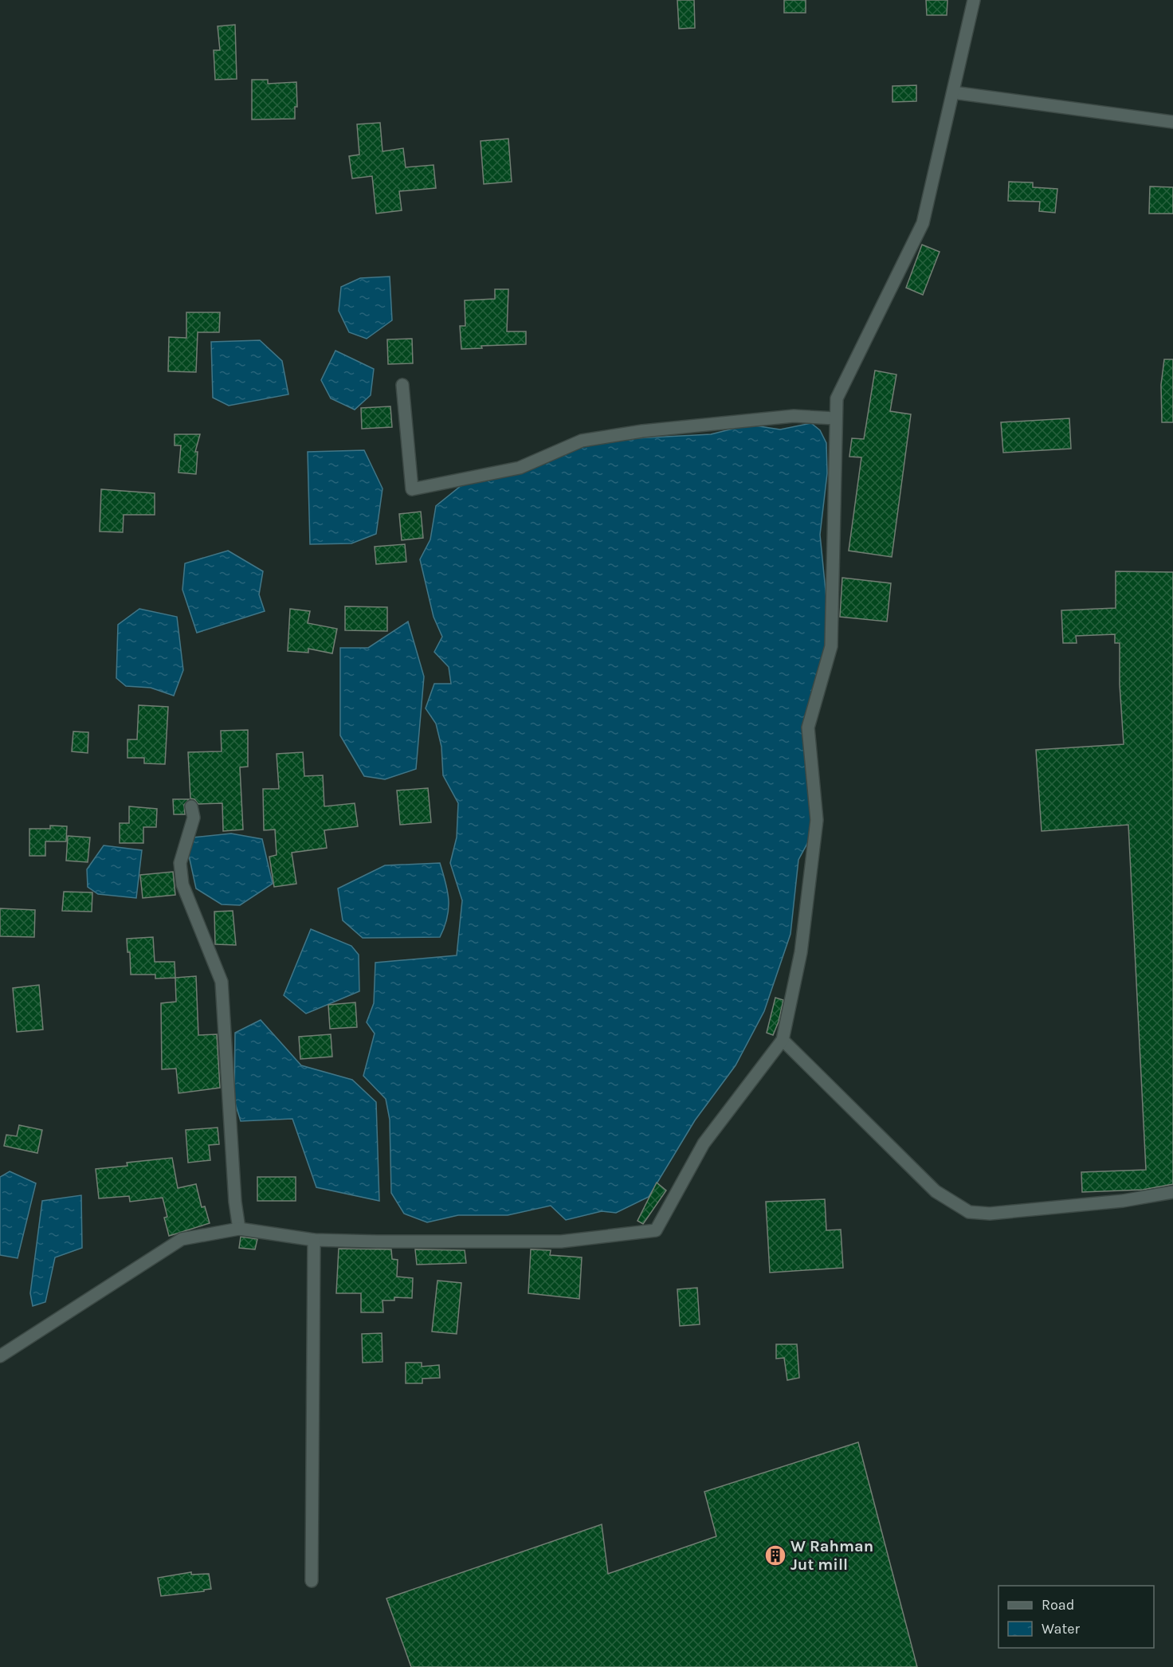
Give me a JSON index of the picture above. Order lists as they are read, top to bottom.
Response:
{
  "places": {
    "building": ["W Rahman Jut mill"]
  },
  "legend": ["Road", "Water"]
}
